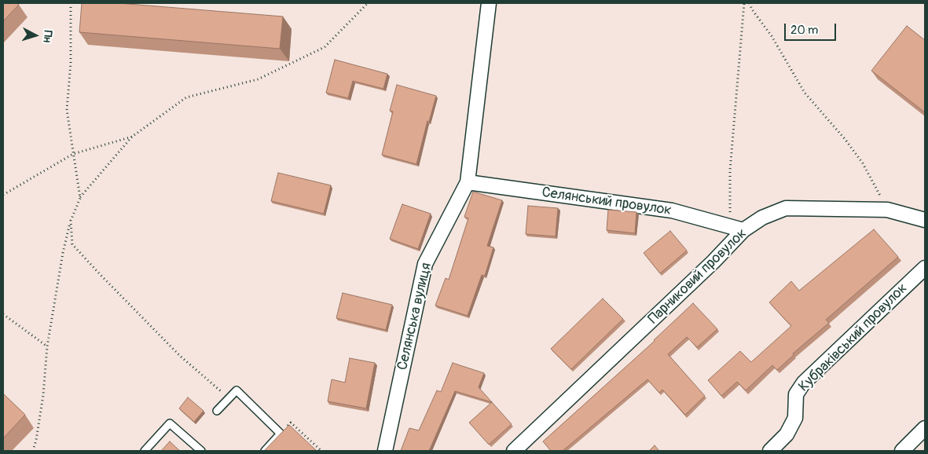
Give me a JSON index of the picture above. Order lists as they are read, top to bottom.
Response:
{
  "streets": {
    "street": [
      "Селянський провулок",
      "Парниковий провулок",
      "Селянська вулиця",
      "Кубраківський провулок"
    ]
  },
  "crossings": [
    ["Селянський провулок", "Парниковий провулок"],
    ["Селянський провулок", "Селянська вулиця"]
  ],
  "scale_bar": "20 m",
  "north": "right"
}
